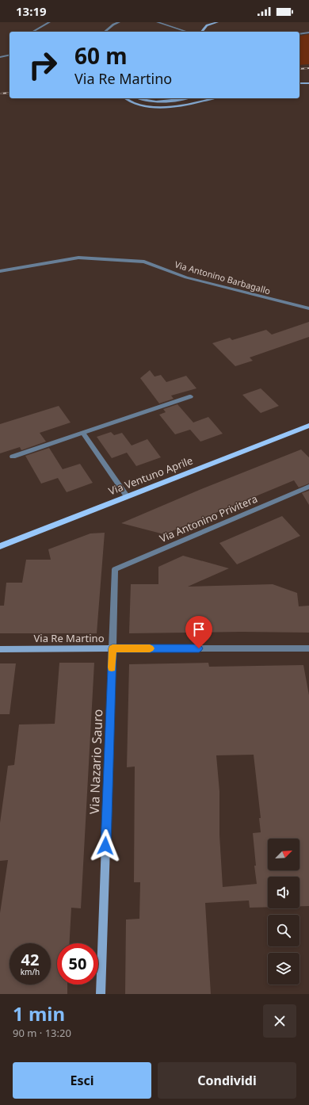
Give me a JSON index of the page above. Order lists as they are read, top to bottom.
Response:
{
  "streets": {
    "main road": ["Via Ventuno Aprile", "Via Re Martino", "Via Nazario Sauro"],
    "street": ["Via Antonino Barbagallo", "Via Antonino Privitera"]
  },
  "crossings": [
    ["Via Antonino Privitera", "Via Nazario Sauro"],
    ["Via Re Martino", "Via Nazario Sauro"]
  ],
  "north": "top right",
  "page": {
    "status": "13:19",
    "turn": ["60 m", "Via Re Martino"],
    "speed": "42 km/h",
    "limit": "50",
    "heading": ["1 min", "90 m · 13:20"],
    "buttons": ["Esci", "Condividi"]
  }
}
